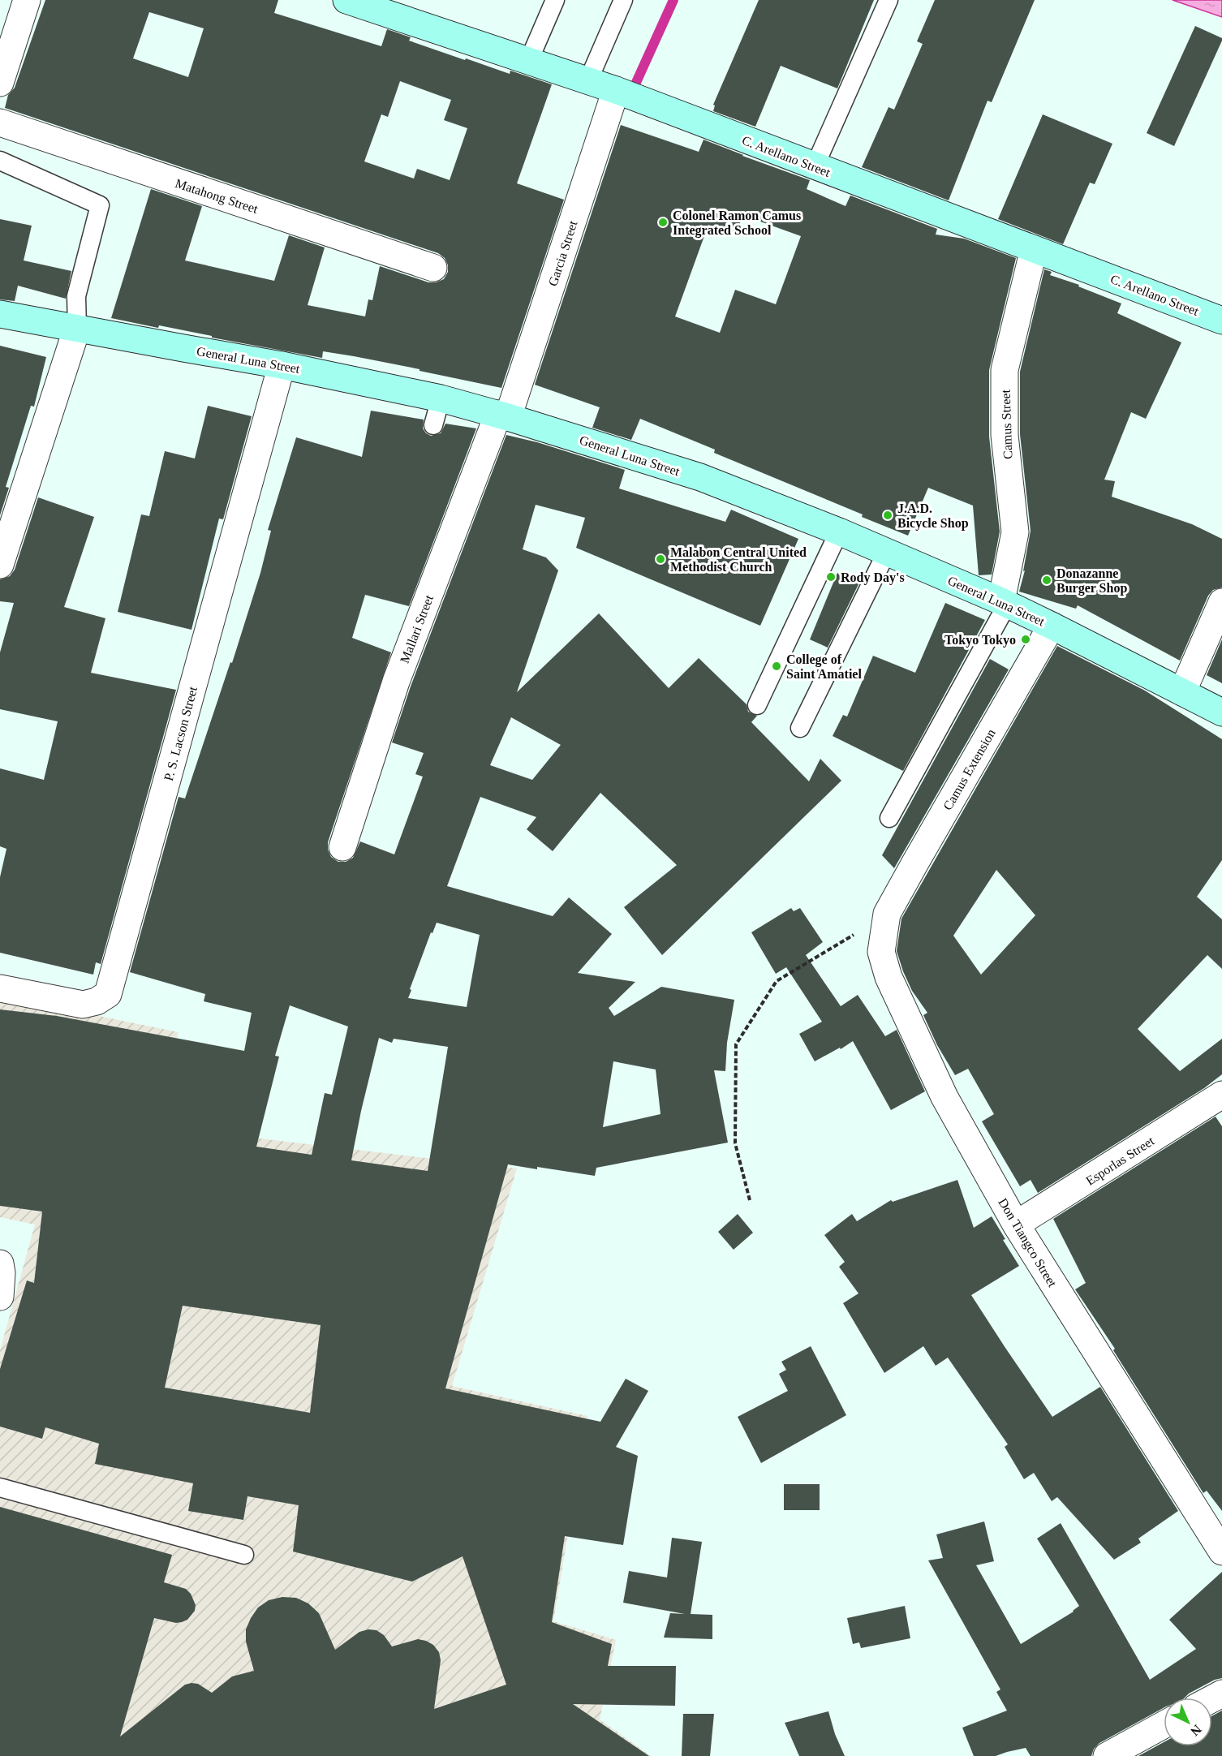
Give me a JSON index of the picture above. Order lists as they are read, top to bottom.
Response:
{
  "streets": {
    "main road": ["C. Arellano Street", "General Luna Street"],
    "street": [
      "Matahong Street",
      "Garcia Street",
      "Camus Street",
      "Mallari Street",
      "P. S. Lacson Street",
      "Camus Extension",
      "Esporlas Street",
      "Don Tiangco Street"
    ]
  },
  "crossings": [
    ["C. Arellano Street", "Garcia Street"],
    ["C. Arellano Street", "Camus Street"],
    ["Garcia Street", "General Luna Street"],
    ["Garcia Street", "Mallari Street"],
    ["General Luna Street", "Camus Street"],
    ["General Luna Street", "Mallari Street"],
    ["General Luna Street", "P. S. Lacson Street"],
    ["General Luna Street", "Camus Extension"],
    ["Camus Extension", "Don Tiangco Street"],
    ["Esporlas Street", "Don Tiangco Street"]
  ],
  "places": [
    "Colonel Ramon Camus Integrated School",
    "J.A.D. Bicycle Shop",
    "Malabon Central United Methodist Church",
    "Rody Day's",
    "Donazanne Burger Shop",
    "Tokyo Tokyo",
    "College of Saint Amatiel"
  ],
  "north": "bottom right"
}
